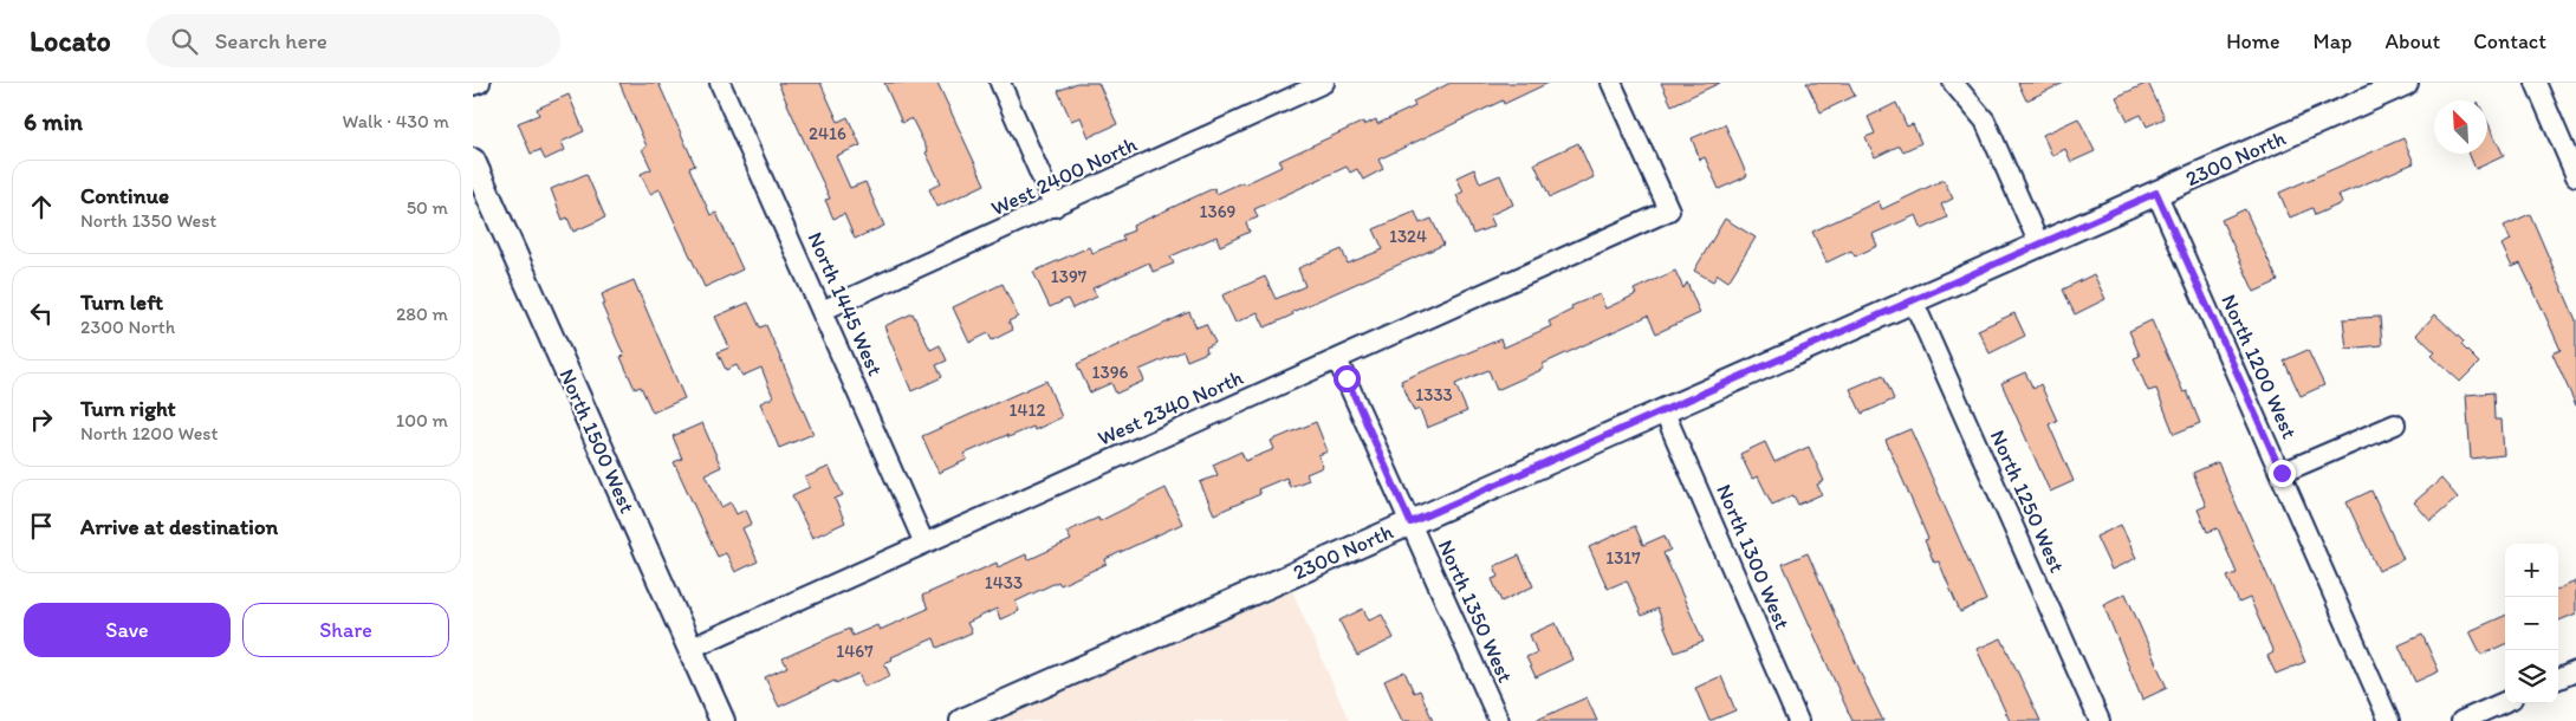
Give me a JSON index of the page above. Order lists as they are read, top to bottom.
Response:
{
  "streets": {
    "street": [
      "2300 North",
      "West 2400 North",
      "North 1445 West",
      "North 1200 West",
      "West 2340 North",
      "North 1500 West",
      "North 1250 West",
      "North 1300 West",
      "North 1350 West"
    ]
  },
  "crossings": [
    ["2300 North", "North 1200 West"],
    ["2300 North", "North 1250 West"],
    ["2300 North", "North 1300 West"],
    ["2300 North", "North 1350 West"],
    ["West 2400 North", "North 1445 West"],
    ["North 1445 West", "West 2340 North"],
    ["West 2340 North", "North 1500 West"],
    ["West 2340 North", "North 1350 West"]
  ],
  "house_numbers": [
    "2416",
    "1369",
    "1324",
    "1397",
    "1396",
    "1333",
    "1412",
    "1317",
    "1433",
    "1467"
  ],
  "north": "top left",
  "page": {
    "header": "Locato",
    "search": "Search here",
    "nav": [
      "Home",
      "Map",
      "About",
      "Contact"
    ],
    "heading": ["6 min", "Walk · 430 m"],
    "list": [
      ["Continue", "North 1350 West", "50 m"],
      ["Turn left", "2300 North", "280 m"],
      ["Turn right", "North 1200 West", "100 m"],
      "Arrive at destination"
    ],
    "map_buttons": ["+", "−"],
    "buttons": ["Save", "Share"]
  }
}
